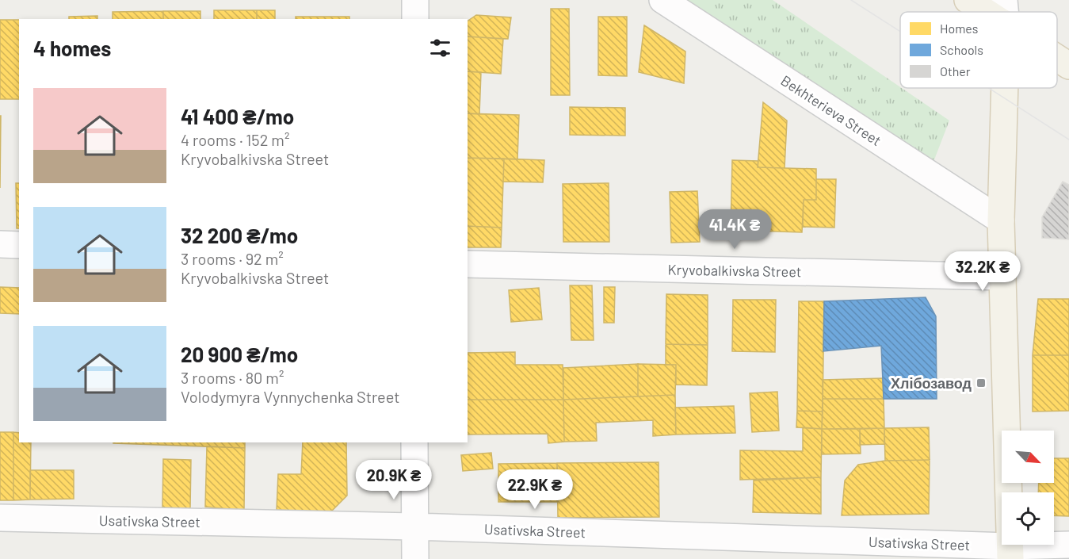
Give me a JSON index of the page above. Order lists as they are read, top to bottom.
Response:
{
  "streets": {
    "street": ["Bekhterieva Street", "Kryvobalkivska Street", "Usativska Street"]
  },
  "places": {
    "transit": ["Хлібозавод"]
  },
  "legend": ["Homes", "Schools", "Other"],
  "north": "bottom right",
  "page": {
    "heading": "4 homes",
    "list": [
      {
        "name": "41 400 ₴/mo",
        "note": "4 rooms · 152 m² · Kryvobalkivska Street"
      },
      {
        "name": "32 200 ₴/mo",
        "note": "3 rooms · 92 m² · Kryvobalkivska Street"
      },
      {
        "name": "20 900 ₴/mo",
        "note": "3 rooms · 80 m² · Volodymyra Vynnychenka Street"
      }
    ],
    "price": [
      "41.4K ₴",
      "32.2K ₴",
      "20.9K ₴",
      "22.9K ₴"
    ]
  }
}
